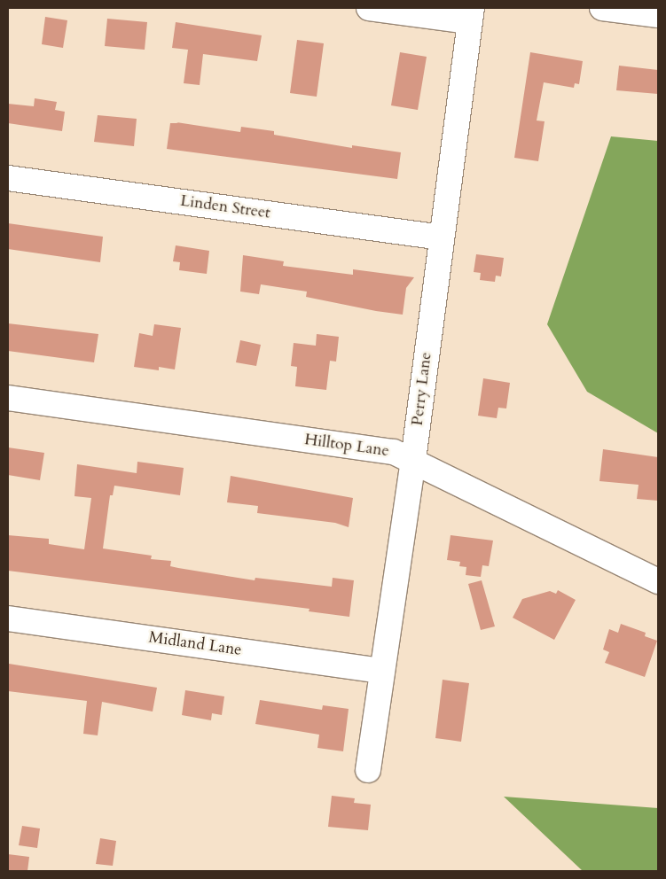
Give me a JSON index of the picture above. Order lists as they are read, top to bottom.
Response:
{
  "streets": {
    "street": [
      "Linden Street",
      "Perry Lane",
      "Hilltop Lane",
      "Midland Lane"
    ]
  },
  "crossings": [
    ["Linden Street", "Perry Lane"],
    ["Perry Lane", "Hilltop Lane"],
    ["Perry Lane", "Midland Lane"]
  ]
}
